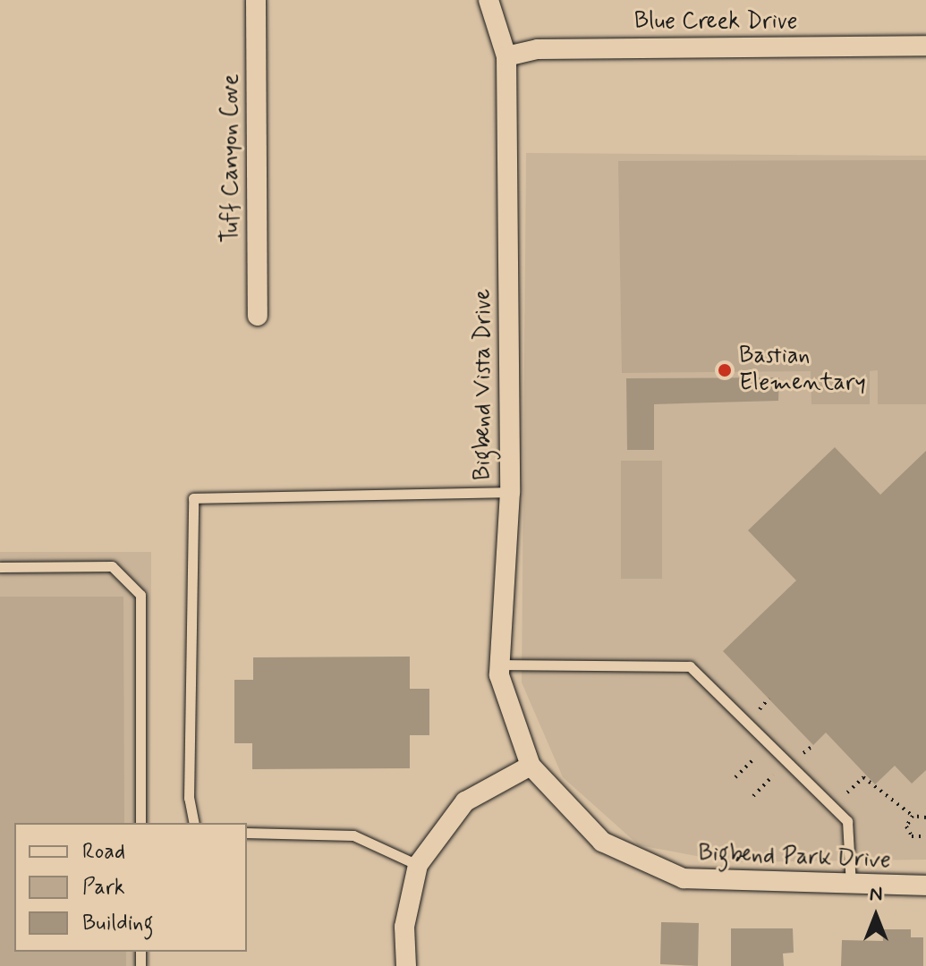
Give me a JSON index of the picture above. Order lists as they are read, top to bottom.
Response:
{
  "streets": {
    "street": [
      "Blue Creek Drive",
      "Tuff Canyon Cove",
      "Bigbend Vista Drive",
      "Bigbend Park Drive"
    ]
  },
  "crossings": [
    ["Blue Creek Drive", "Bigbend Vista Drive"],
    ["Bigbend Vista Drive", "Bigbend Park Drive"]
  ],
  "places": ["Bastian Elementary"],
  "legend": ["Road", "Park", "Building"],
  "north": "top"
}
